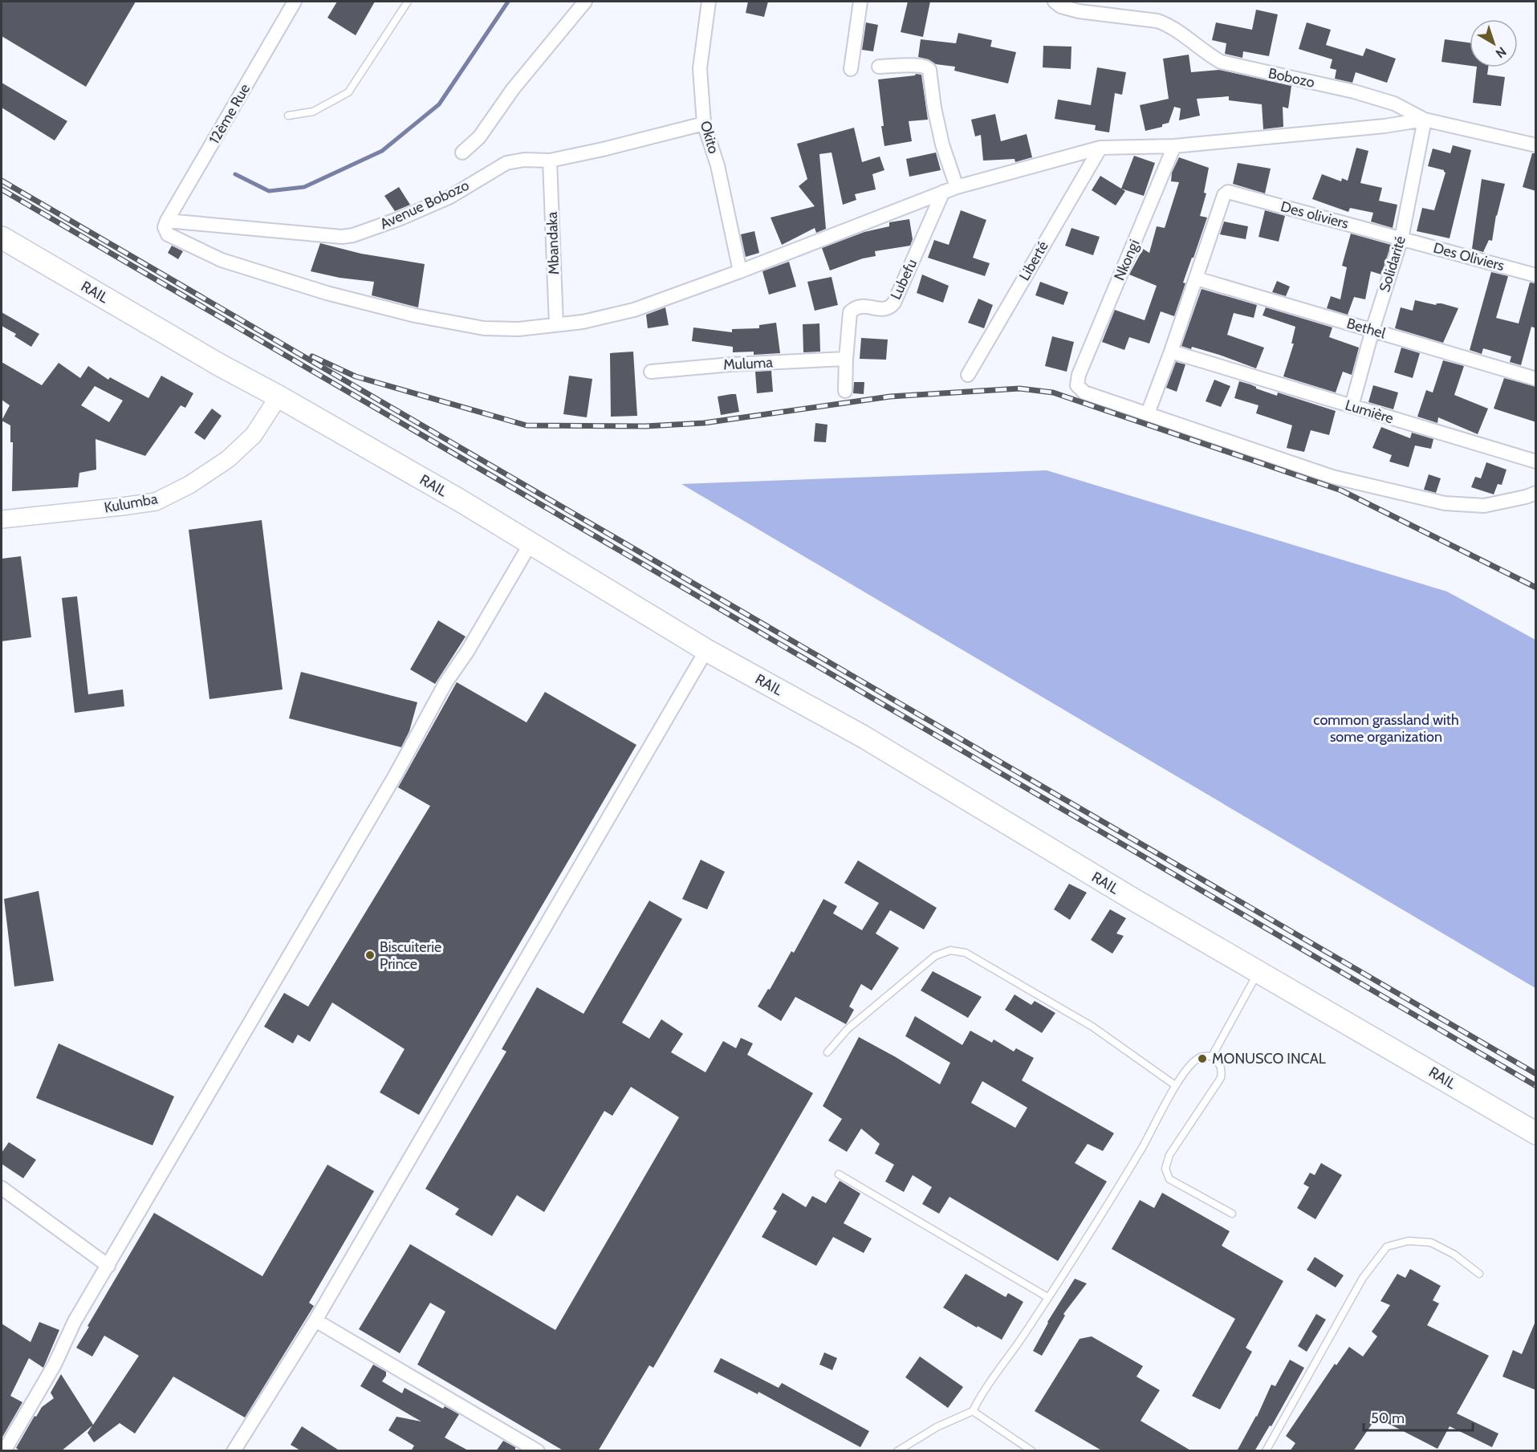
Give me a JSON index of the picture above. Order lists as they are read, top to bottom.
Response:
{
  "streets": {
    "main road": ["RAIL"],
    "street": [
      "Bobozo",
      "12ème Rue",
      "Okito",
      "Avenue Bobozo",
      "Des oliviers",
      "Mbandaka",
      "Des Oliviers",
      "Nkongi",
      "Liberté",
      "Solidarité",
      "Lubefu",
      "Bethel",
      "Muluma",
      "Lumière",
      "Kulumba"
    ]
  },
  "crossings": [
    ["Bobozo", "Solidarité"],
    ["12ème Rue", "Avenue Bobozo"],
    ["Okito", "Avenue Bobozo"],
    ["Avenue Bobozo", "Mbandaka"],
    ["Des oliviers", "Des Oliviers"],
    ["Des oliviers", "Solidarité"],
    ["Des oliviers", "Bethel"],
    ["Des Oliviers", "Solidarité"],
    ["Solidarité", "Bethel"],
    ["Solidarité", "Lumière"],
    ["Lubefu", "Muluma"],
    ["RAIL", "Kulumba"]
  ],
  "parks": ["common grassland with some organization"],
  "places": ["Biscuiterie Prince", "MONUSCO INCAL"],
  "scale_bar": "50 m",
  "north": "bottom right"
}
